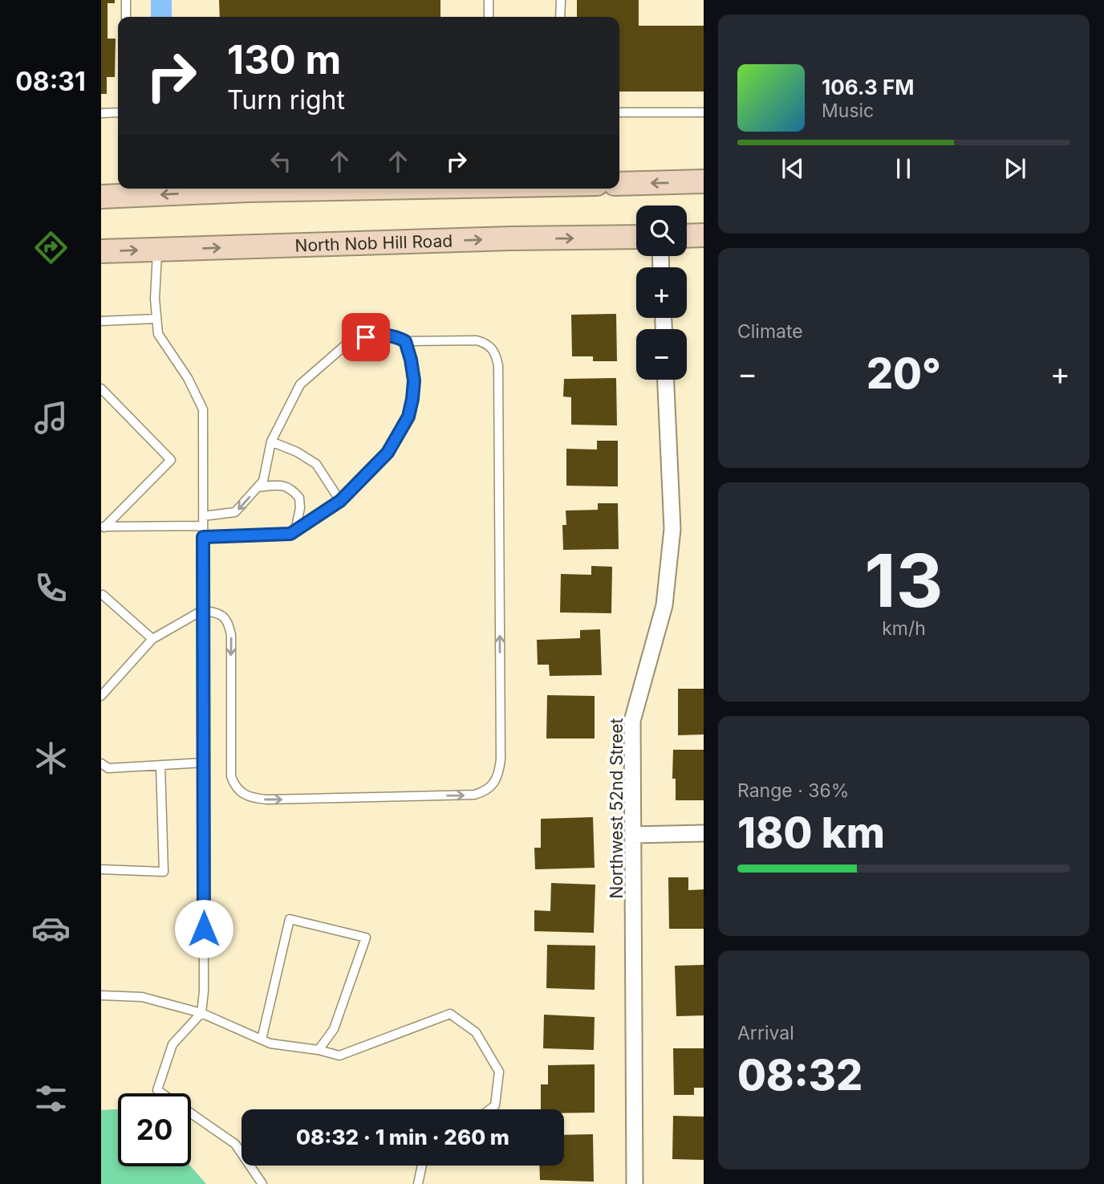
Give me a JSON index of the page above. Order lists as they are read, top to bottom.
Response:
{
  "streets": {
    "main road": ["North Nob Hill Road"],
    "street": ["Northwest 52nd Street"]
  },
  "one_way": ["North Nob Hill Road"],
  "page": {
    "tabs": "08:31",
    "turn": ["130 m", "Turn right"],
    "song": ["106.3 FM", "Music"],
    "map_buttons": ["+", "−"],
    "tile": [
      "Climate",
      ["13", "km/h"],
      ["Range · 36%", "180 km"],
      ["Arrival", "08:32"]
    ],
    "heat": ["−", "20°", "+"],
    "limit": "20",
    "trip": "08:32 · 1 min · 260 m"
  }
}
